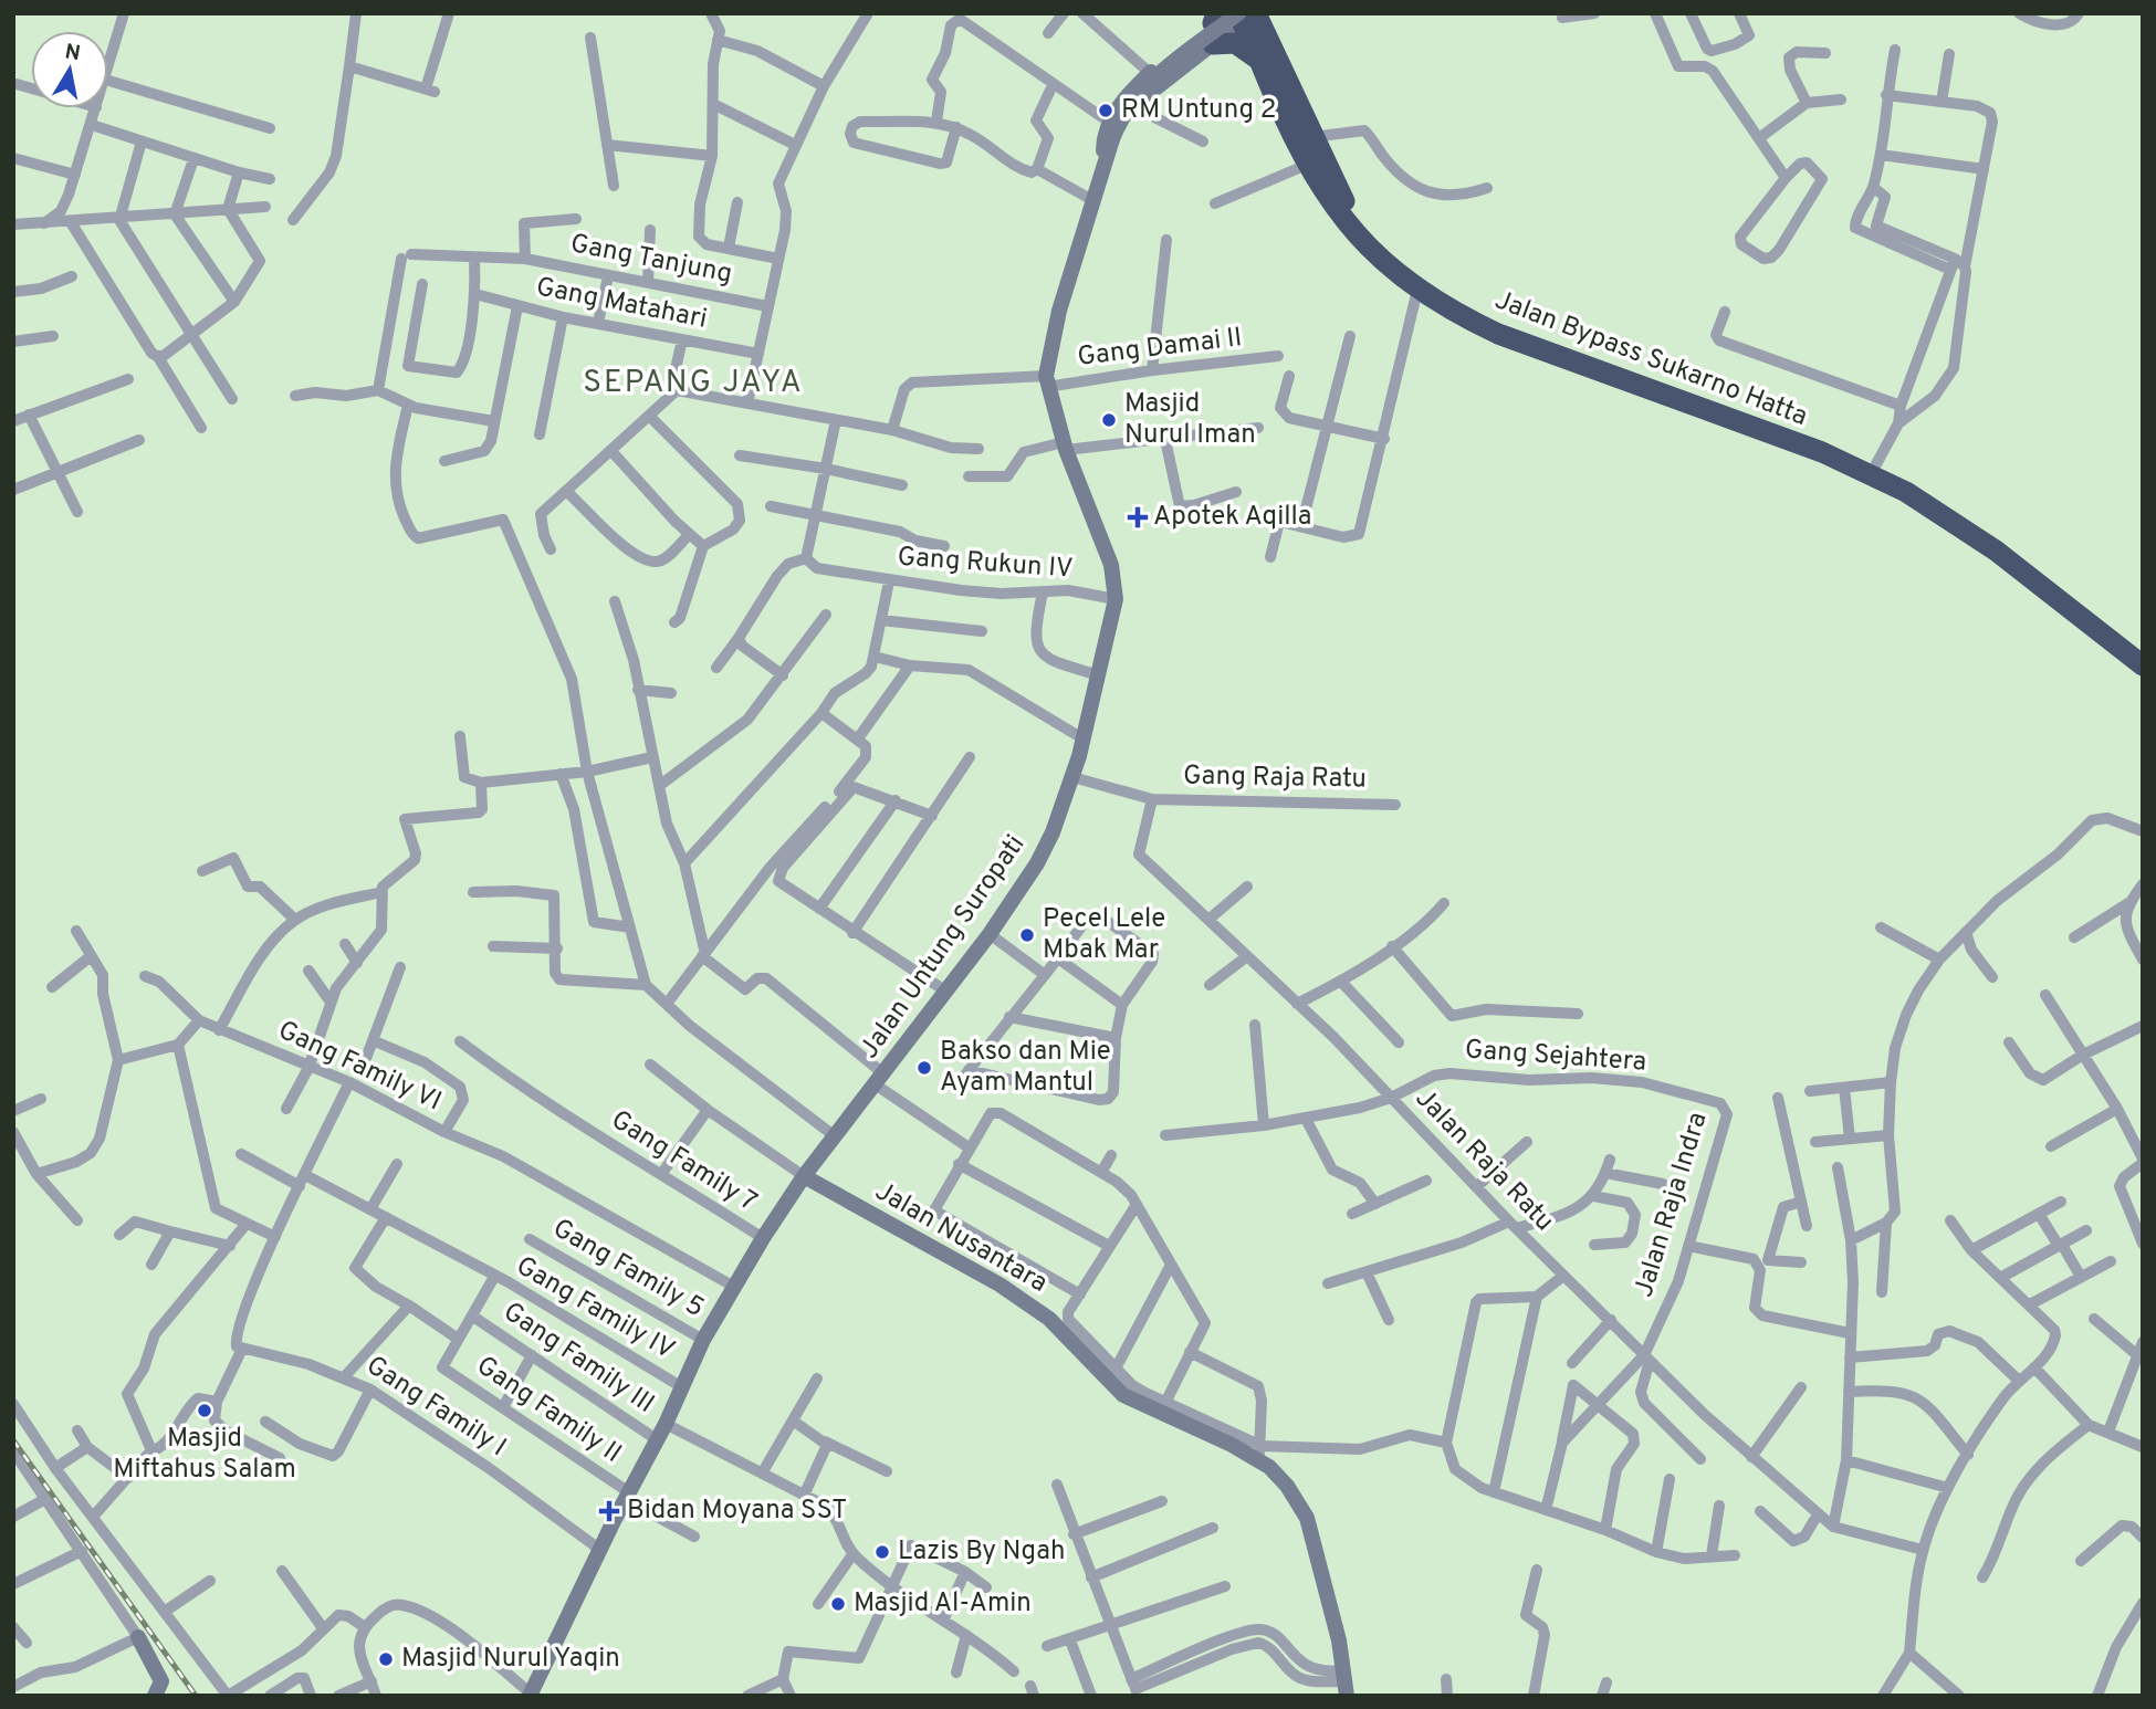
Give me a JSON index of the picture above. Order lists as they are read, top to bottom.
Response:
{
  "streets": {
    "highway": ["Jalan Bypass Sukarno Hatta"],
    "main road": ["Jalan Untung Suropati", "Jalan Nusantara"],
    "street": [
      "Gang Tanjung",
      "Gang Matahari",
      "Gang Damai II",
      "Gang Rukun IV",
      "Gang Raja Ratu",
      "Gang Sejahtera",
      "Gang Family VI",
      "Jalan Raja Ratu",
      "Gang Family 7",
      "Jalan Raja Indra",
      "Gang Family 5",
      "Gang Family IV",
      "Gang Family III",
      "Gang Family I",
      "Gang Family II"
    ]
  },
  "crossings": [
    ["Gang Damai II", "Jalan Untung Suropati"],
    ["Jalan Bypass Sukarno Hatta", "Jalan Untung Suropati"],
    ["Gang Rukun IV", "Jalan Untung Suropati"],
    ["Gang Raja Ratu", "Jalan Raja Ratu"],
    ["Jalan Untung Suropati", "Gang Family VI"],
    ["Jalan Untung Suropati", "Gang Family 7"],
    ["Jalan Untung Suropati", "Jalan Nusantara"],
    ["Jalan Untung Suropati", "Gang Family 5"],
    ["Jalan Untung Suropati", "Gang Family IV"],
    ["Jalan Untung Suropati", "Gang Family III"],
    ["Jalan Untung Suropati", "Gang Family I"],
    ["Jalan Untung Suropati", "Gang Family II"],
    ["Gang Sejahtera", "Jalan Raja Ratu"],
    ["Gang Sejahtera", "Jalan Raja Indra"],
    ["Jalan Raja Ratu", "Jalan Raja Indra"]
  ],
  "districts": ["SEPANG JAYA"],
  "places": {
    "other": [
      "RM Untung 2",
      "Masjid Nurul Iman",
      "Pecel Lele Mbak Mar",
      "Bakso dan Mie Ayam Mantul",
      "Masjid Miftahus Salam",
      "Lazis By Ngah",
      "Masjid Al-Amin",
      "Masjid Nurul Yaqin"
    ],
    "health": ["Apotek Aqilla", "Bidan Moyana SST"]
  },
  "north": "top"
}
